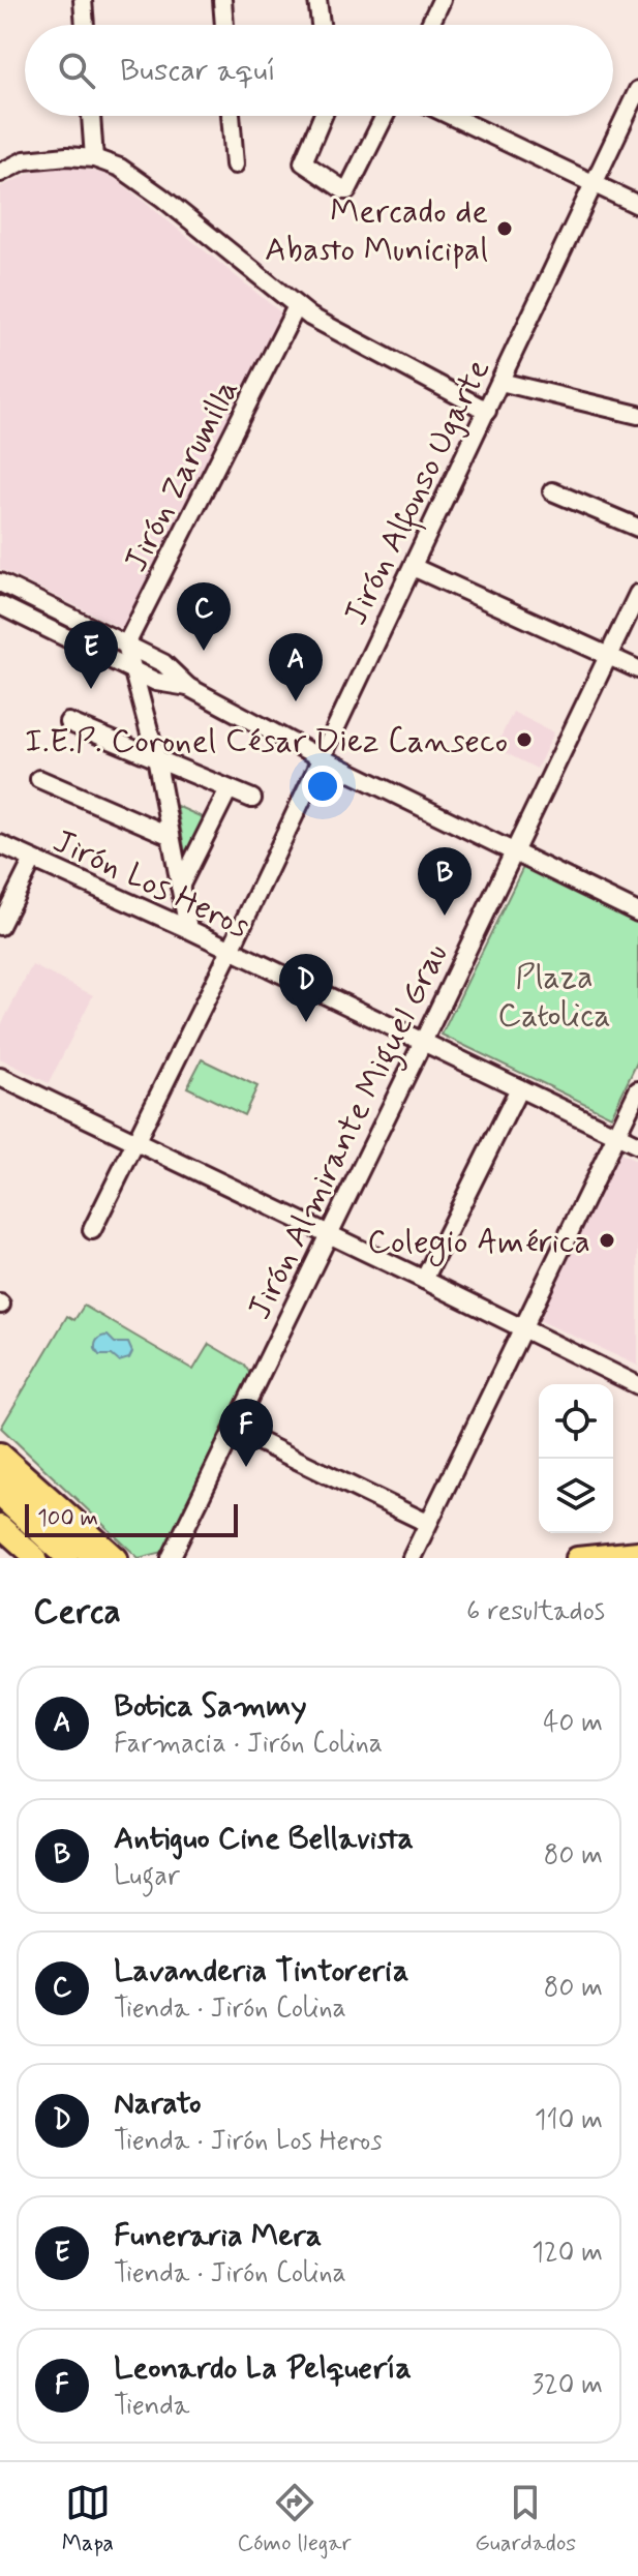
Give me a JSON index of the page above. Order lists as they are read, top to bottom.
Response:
{
  "streets": {
    "street": [
      "Jirón Zarumilla",
      "Jirón Alfonso Ugarte",
      "Jirón Los Heros",
      "Jirón Almirante Miguel Grau"
    ]
  },
  "crossings": [
    ["Jirón Alfonso Ugarte", "Jirón Los Heros"],
    ["Jirón Los Heros", "Jirón Almirante Miguel Grau"]
  ],
  "parks": ["Plaza Catolica"],
  "places": ["Mercado de Abasto Municipal", "I.E.P. Coronel César Diez Canseco", "Colegio América"],
  "scale_bar": "100 m",
  "page": {
    "search": "Buscar aquí",
    "pins": [
      "C",
      "E",
      "A",
      "B",
      "D",
      "F"
    ],
    "scale": "100 m",
    "heading": ["Cerca", "6 resultados"],
    "list": [
      {
        "mark": "A",
        "name": "Botica Sammy",
        "note": "Farmacia · Jirón Colina",
        "value": "40 m"
      },
      {
        "mark": "B",
        "name": "Antiguo Cine Bellavista",
        "note": "Lugar",
        "value": "80 m"
      },
      {
        "mark": "C",
        "name": "Lavanderia Tintoreria",
        "note": "Tienda · Jirón Colina",
        "value": "80 m"
      },
      {
        "mark": "D",
        "name": "Narato",
        "note": "Tienda · Jirón Los Heros",
        "value": "110 m"
      },
      {
        "mark": "E",
        "name": "Funeraria Mera",
        "note": "Tienda · Jirón Colina",
        "value": "120 m"
      },
      {
        "mark": "F",
        "name": "Leonardo La Pelquería",
        "note": "Tienda",
        "value": "320 m"
      }
    ],
    "nav": ["Mapa", "Cómo llegar", "Guardados"]
  }
}
